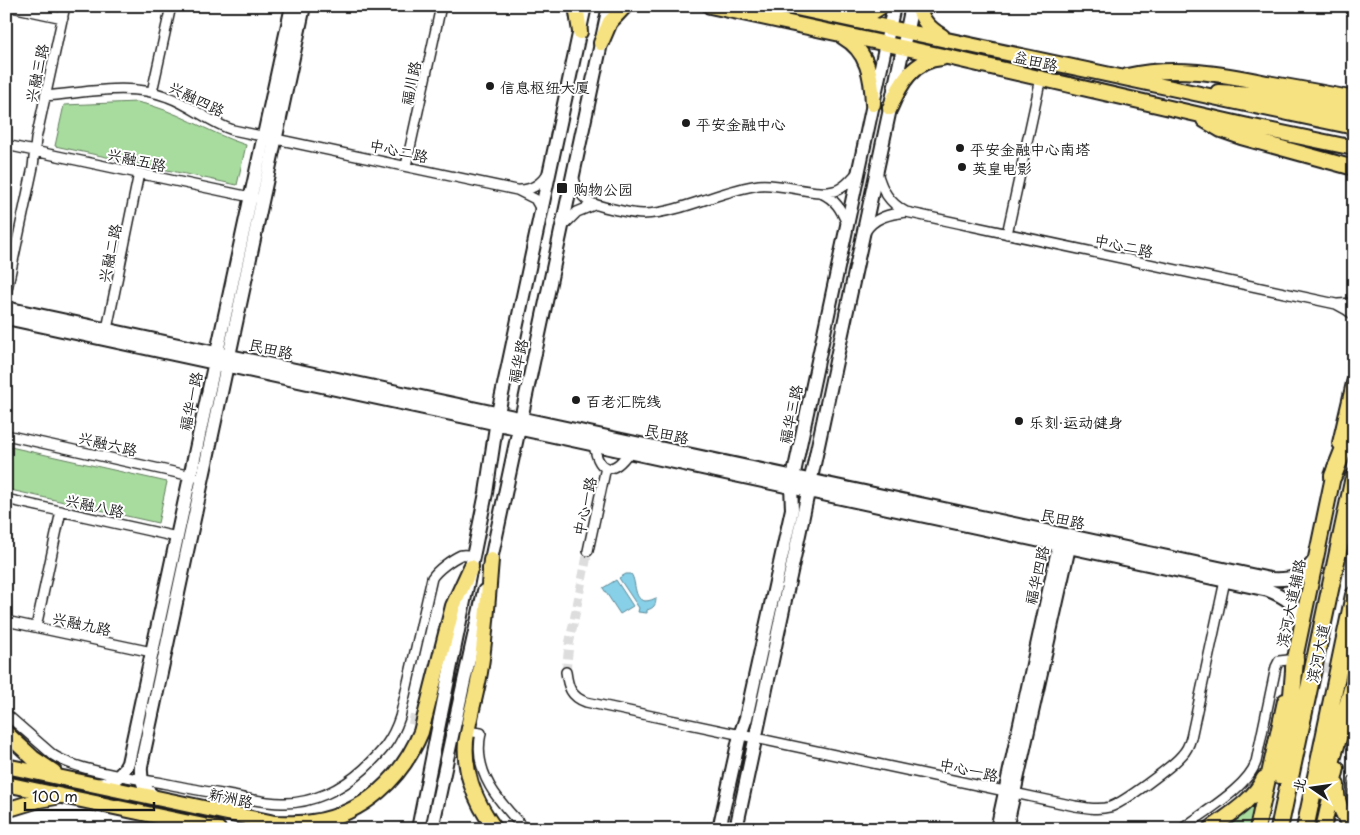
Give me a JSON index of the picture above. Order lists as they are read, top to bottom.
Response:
{
  "streets": {
    "highway": ["滨河大道"],
    "main road": ["益田路", "滨河大道辅路", "新洲路"],
    "street": [
      "兴融三路",
      "福川路",
      "兴融四路",
      "中心二路",
      "兴融五路",
      "兴融二路",
      "民田路",
      "福华路",
      "福华一路",
      "福华三路",
      "兴融六路",
      "兴融八路",
      "中心一路",
      "福华四路",
      "兴融九路"
    ]
  },
  "crossings": [
    ["益田路", "中心二路"],
    ["益田路", "福华三路"],
    ["兴融三路", "兴融四路"],
    ["兴融三路", "兴融五路"],
    ["福川路", "中心二路"],
    ["兴融四路", "中心二路"],
    ["兴融四路", "福华一路"],
    ["中心二路", "福华路"],
    ["中心二路", "福华一路"],
    ["兴融五路", "兴融二路"],
    ["兴融五路", "福华一路"],
    ["兴融二路", "民田路"],
    ["民田路", "福华路"],
    ["民田路", "福华一路"],
    ["民田路", "福华三路"],
    ["民田路", "中心一路"],
    ["民田路", "福华四路"],
    ["民田路", "滨河大道辅路"],
    ["福华一路", "兴融六路"],
    ["福华一路", "兴融八路"],
    ["福华一路", "兴融九路"],
    ["福华三路", "中心一路"],
    ["中心一路", "福华四路"]
  ],
  "places": {
    "other": [
      "信息枢纽大厦",
      "平安金融中心",
      "平安金融中心南塔",
      "英皇电影",
      "百老汇院线",
      "乐刻·运动健身"
    ],
    "transit": ["购物公园"]
  },
  "scale_bar": "100 m",
  "north": "left"
}
